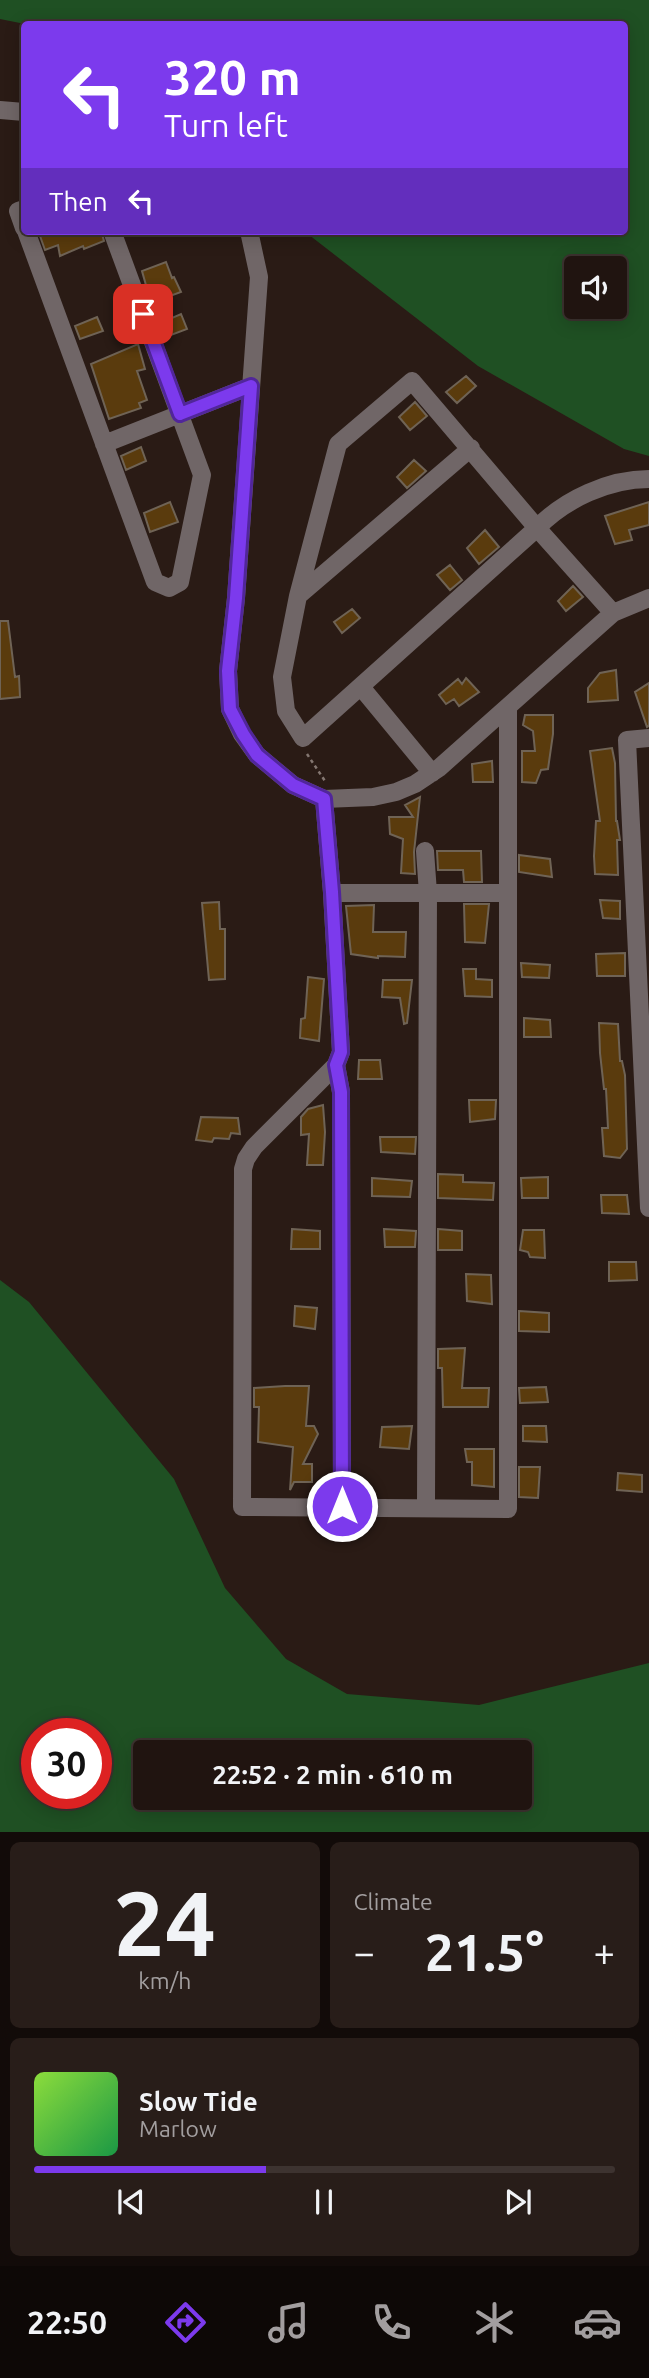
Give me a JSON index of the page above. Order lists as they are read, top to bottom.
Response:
{
  "page": {
    "turn": ["320 m", "Turn left"],
    "then": "Then",
    "limit": "30",
    "trip": "22:52 · 2 min · 610 m",
    "tile": [
      ["24", "km/h"],
      "Climate"
    ],
    "heat": ["−", "21.5°", "+"],
    "song": ["Slow Tide", "Marlow"],
    "tabs": "22:50"
  }
}
